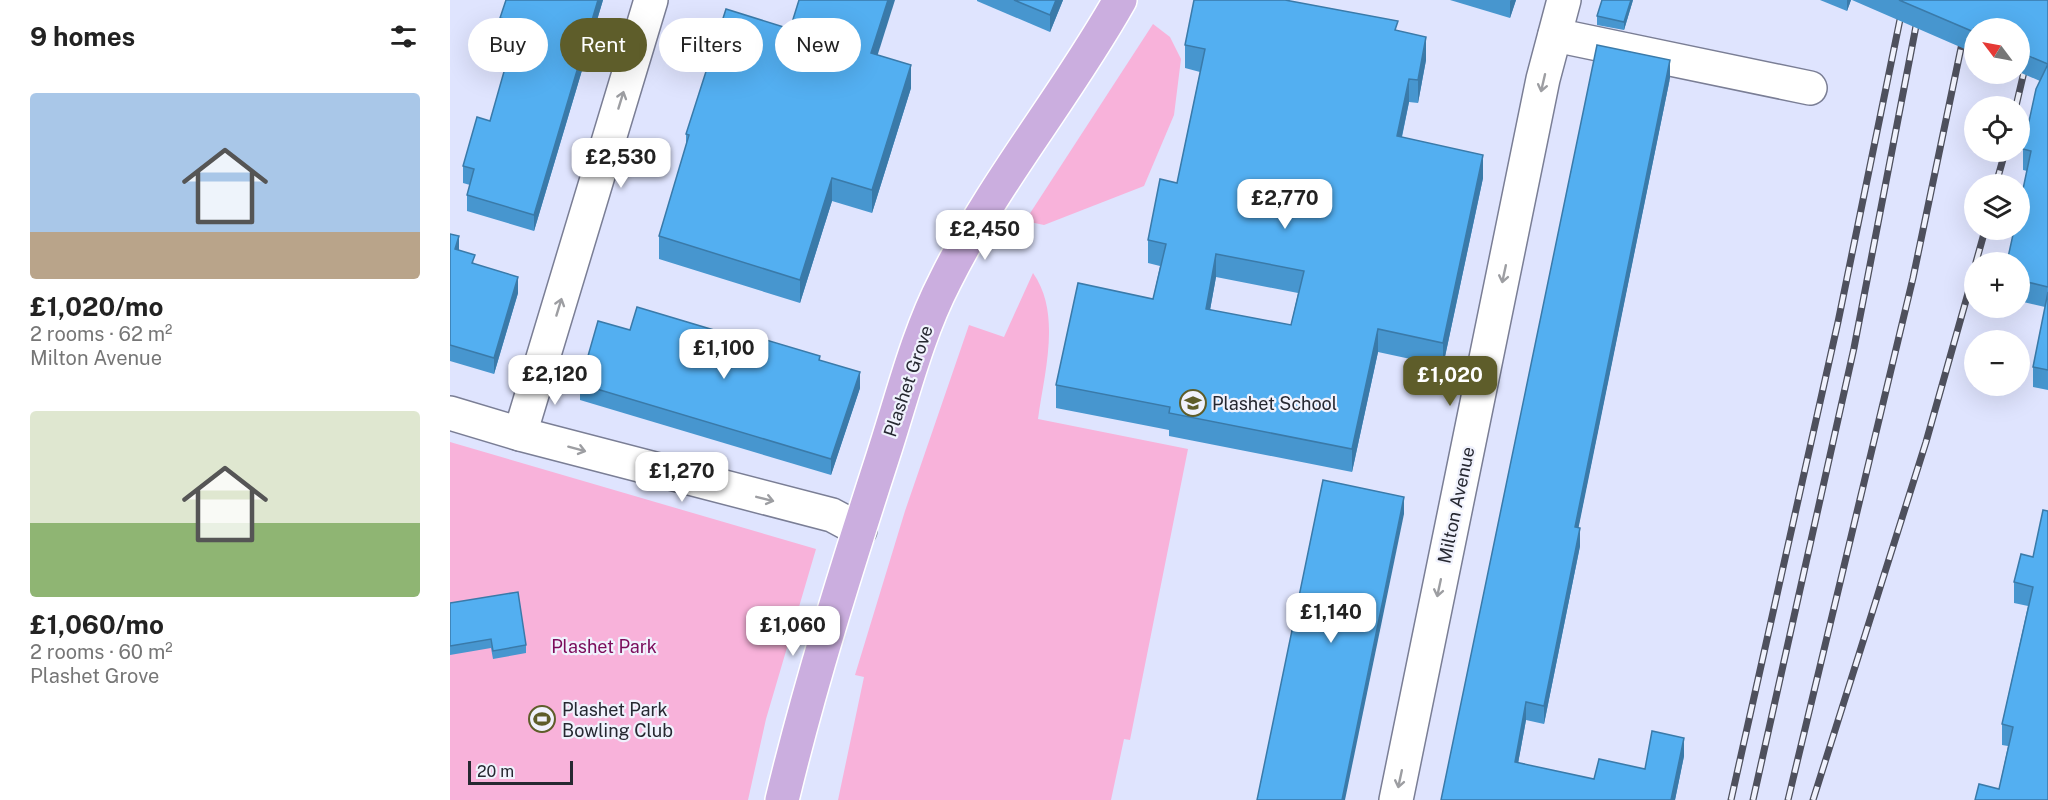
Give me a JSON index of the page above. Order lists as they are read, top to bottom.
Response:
{
  "streets": {
    "main road": ["Plashet Grove"],
    "street": ["Milton Avenue"]
  },
  "one_way": ["Milton Avenue"],
  "parks": ["Plashet Park"],
  "places": {
    "school or university": ["Plashet School"],
    "sports": ["Plashet Park Bowling Club"]
  },
  "scale_bar": "20 m",
  "north": "top left",
  "page": {
    "heading": "9 homes",
    "map_buttons": ["+", "−"],
    "chip": [
      "Buy",
      "Rent",
      "Filters",
      "New"
    ],
    "list": [
      {
        "name": "£1,020/mo",
        "note": "2 rooms · 62 m² · Milton Avenue"
      },
      {
        "name": "£1,060/mo",
        "note": "2 rooms · 60 m² · Plashet Grove"
      }
    ],
    "price": [
      "£2,530",
      "£2,770",
      "£2,450",
      "£1,100",
      "£2,120",
      "£1,020",
      "£1,270",
      "£1,140",
      "£1,060"
    ],
    "scale": "20 m"
  }
}
